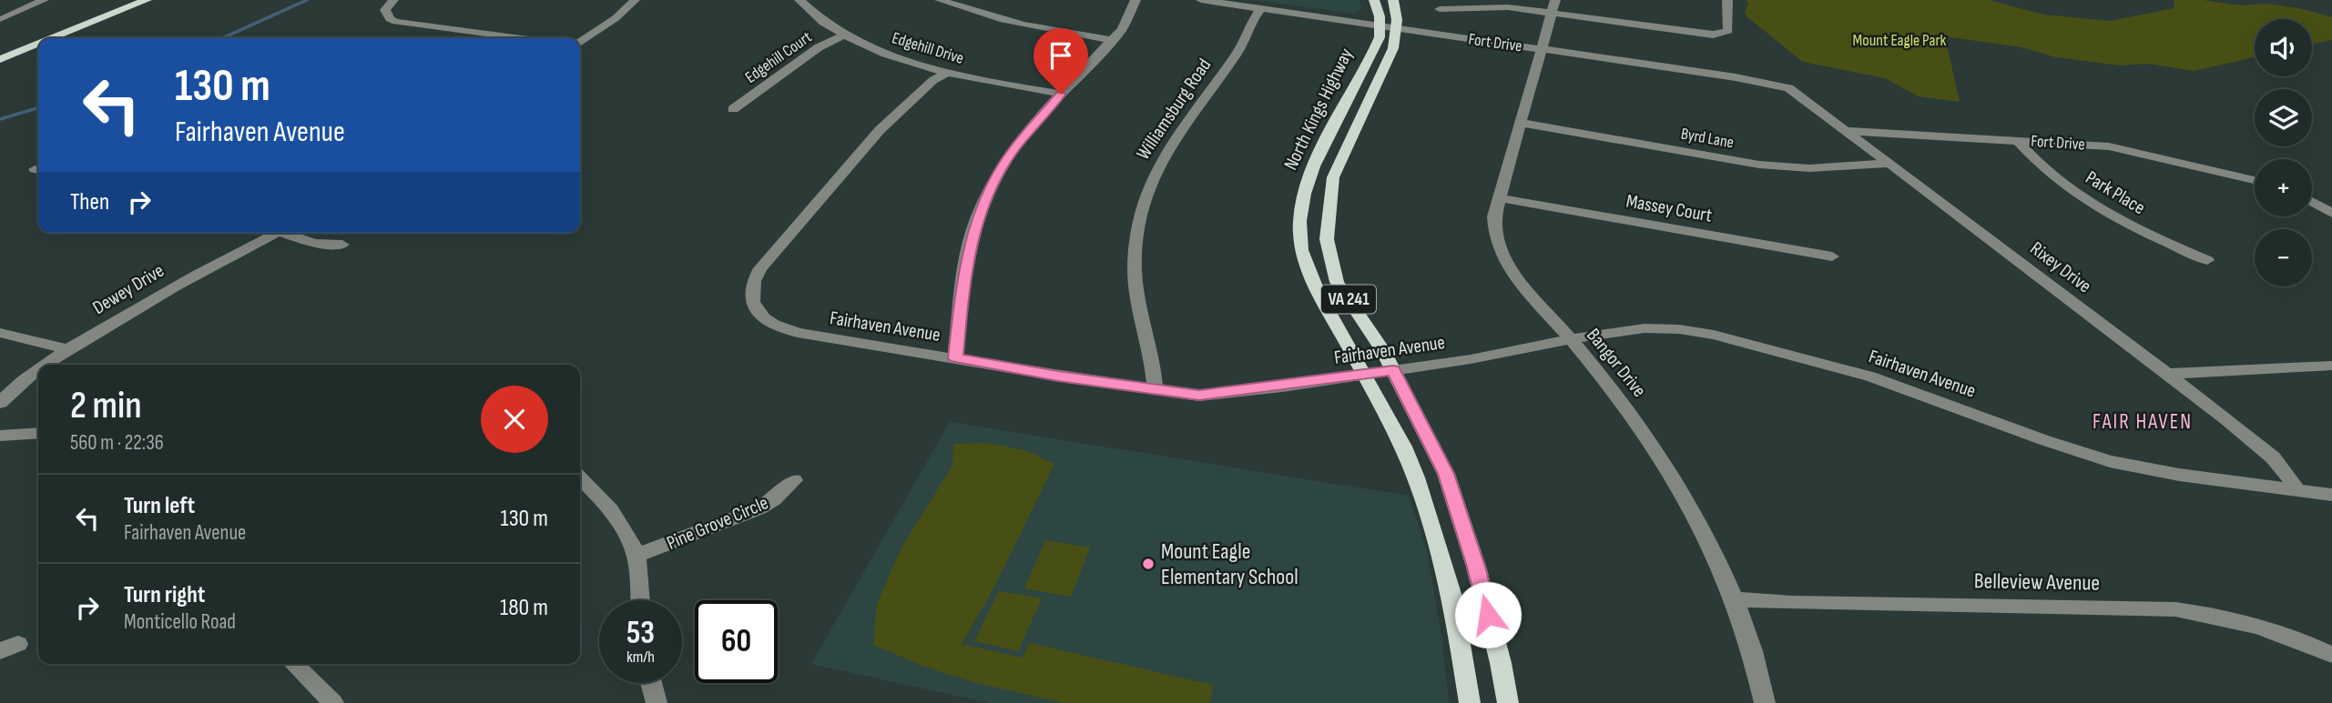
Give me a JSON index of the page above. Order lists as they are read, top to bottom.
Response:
{
  "streets": {
    "main road": ["North Kings Highway", "VA 241"],
    "street": [
      "Fort Drive",
      "Edgehill Drive",
      "Edgehill Court",
      "Williamsburg Road",
      "Byrd Lane",
      "Park Place",
      "Massey Court",
      "Rixey Drive",
      "Dewey Drive",
      "Fairhaven Avenue",
      "Bangor Drive",
      "Pine Grove Circle",
      "Belleview Avenue"
    ]
  },
  "crossings": [
    ["Fort Drive", "Williamsburg Road"],
    ["Fort Drive", "North Kings Highway"],
    ["Fort Drive", "Park Place"],
    ["Fort Drive", "Rixey Drive"],
    ["Fort Drive", "VA 241"],
    ["Fort Drive", "Bangor Drive"],
    ["Edgehill Drive", "Edgehill Court"],
    ["Edgehill Drive", "Fairhaven Avenue"],
    ["Williamsburg Road", "Fairhaven Avenue"],
    ["North Kings Highway", "Fairhaven Avenue"],
    ["Byrd Lane", "Rixey Drive"],
    ["Byrd Lane", "Bangor Drive"],
    ["Massey Court", "Bangor Drive"],
    ["Rixey Drive", "Fairhaven Avenue"],
    ["VA 241", "Fairhaven Avenue"],
    ["Fairhaven Avenue", "Bangor Drive"],
    ["Bangor Drive", "Belleview Avenue"]
  ],
  "districts": ["FAIR HAVEN"],
  "parks": ["Mount Eagle Park"],
  "places": ["Mount Eagle Elementary School"],
  "page": {
    "map_buttons": ["+", "−"],
    "turn": ["130 m", "Fairhaven Avenue"],
    "then": "Then",
    "heading": ["2 min", "560 m · 22:36"],
    "list": [
      {
        "name": "Turn left",
        "note": "Fairhaven Avenue",
        "value": "130 m"
      },
      {
        "name": "Turn right",
        "note": "Monticello Road",
        "value": "180 m"
      }
    ],
    "speed": "53 km/h",
    "limit": "60"
  }
}
